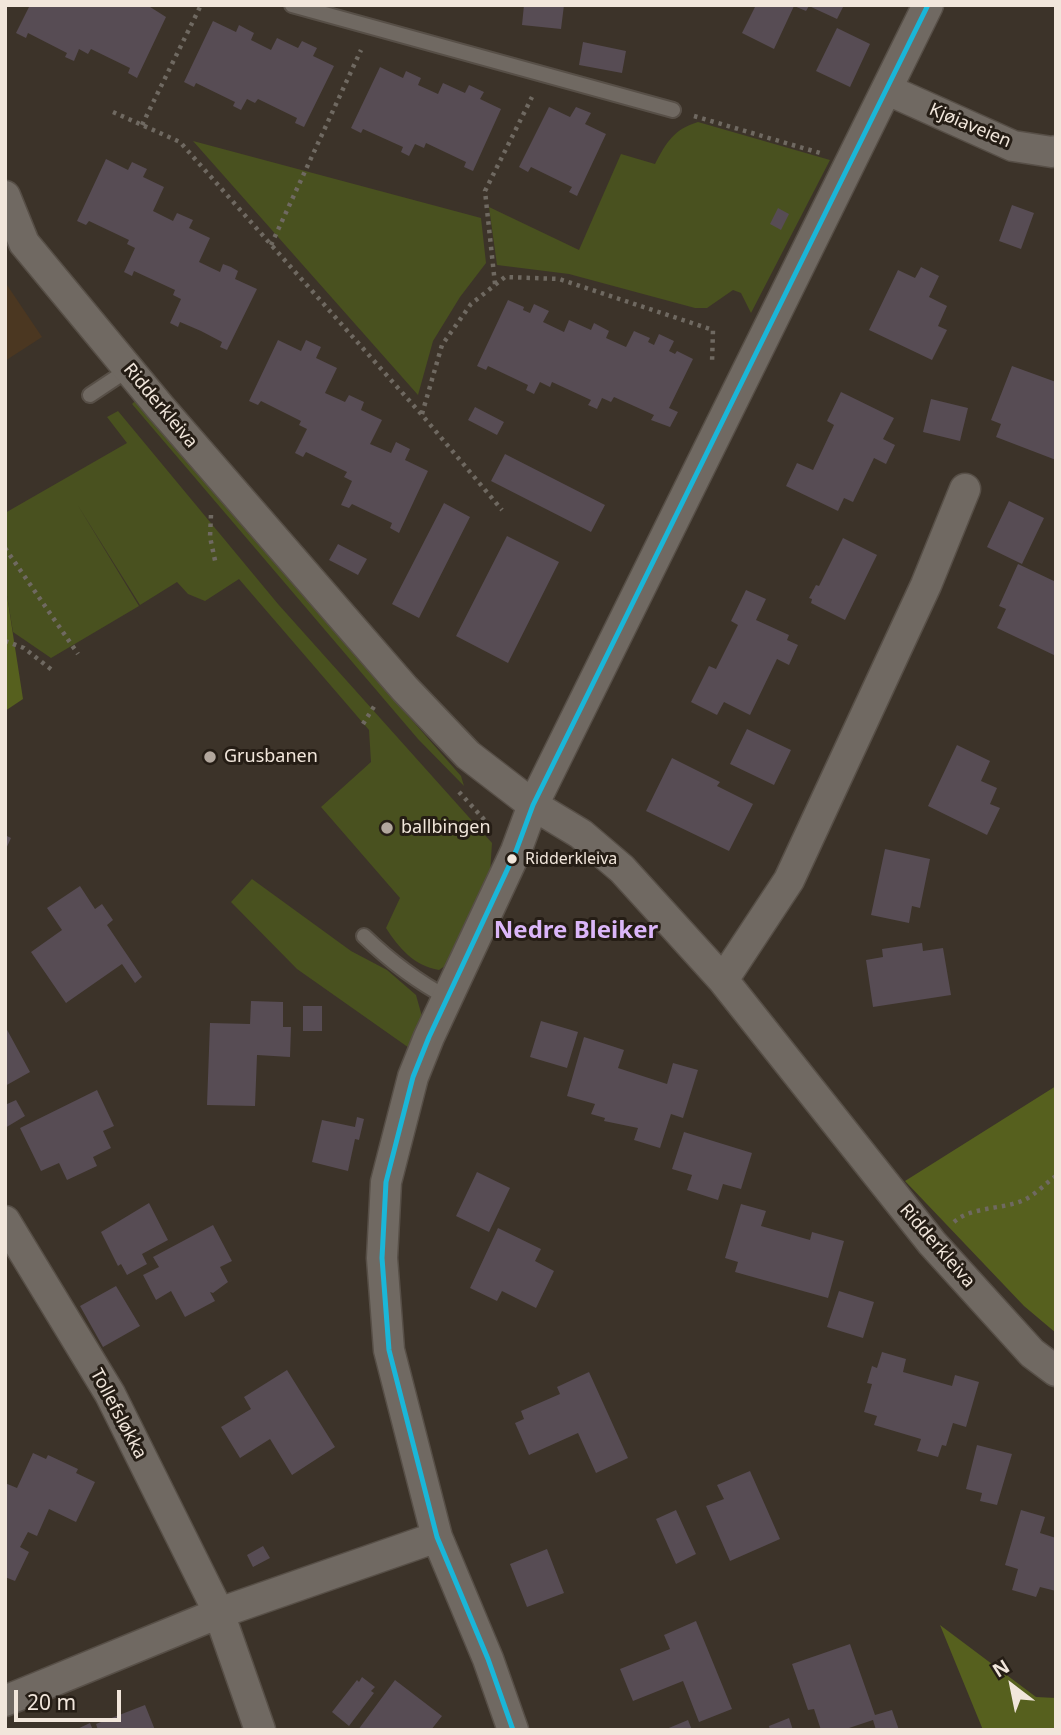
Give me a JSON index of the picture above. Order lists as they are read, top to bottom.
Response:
{
  "streets": {
    "street": ["Kjøiaveien", "Ridderkleiva", "Tollefsløkka"]
  },
  "districts": ["Nedre Bleiker"],
  "places": ["Grusbanen", "ballbingen", "Ridderkleiva"],
  "scale_bar": "20 m",
  "north": "top left"
}
